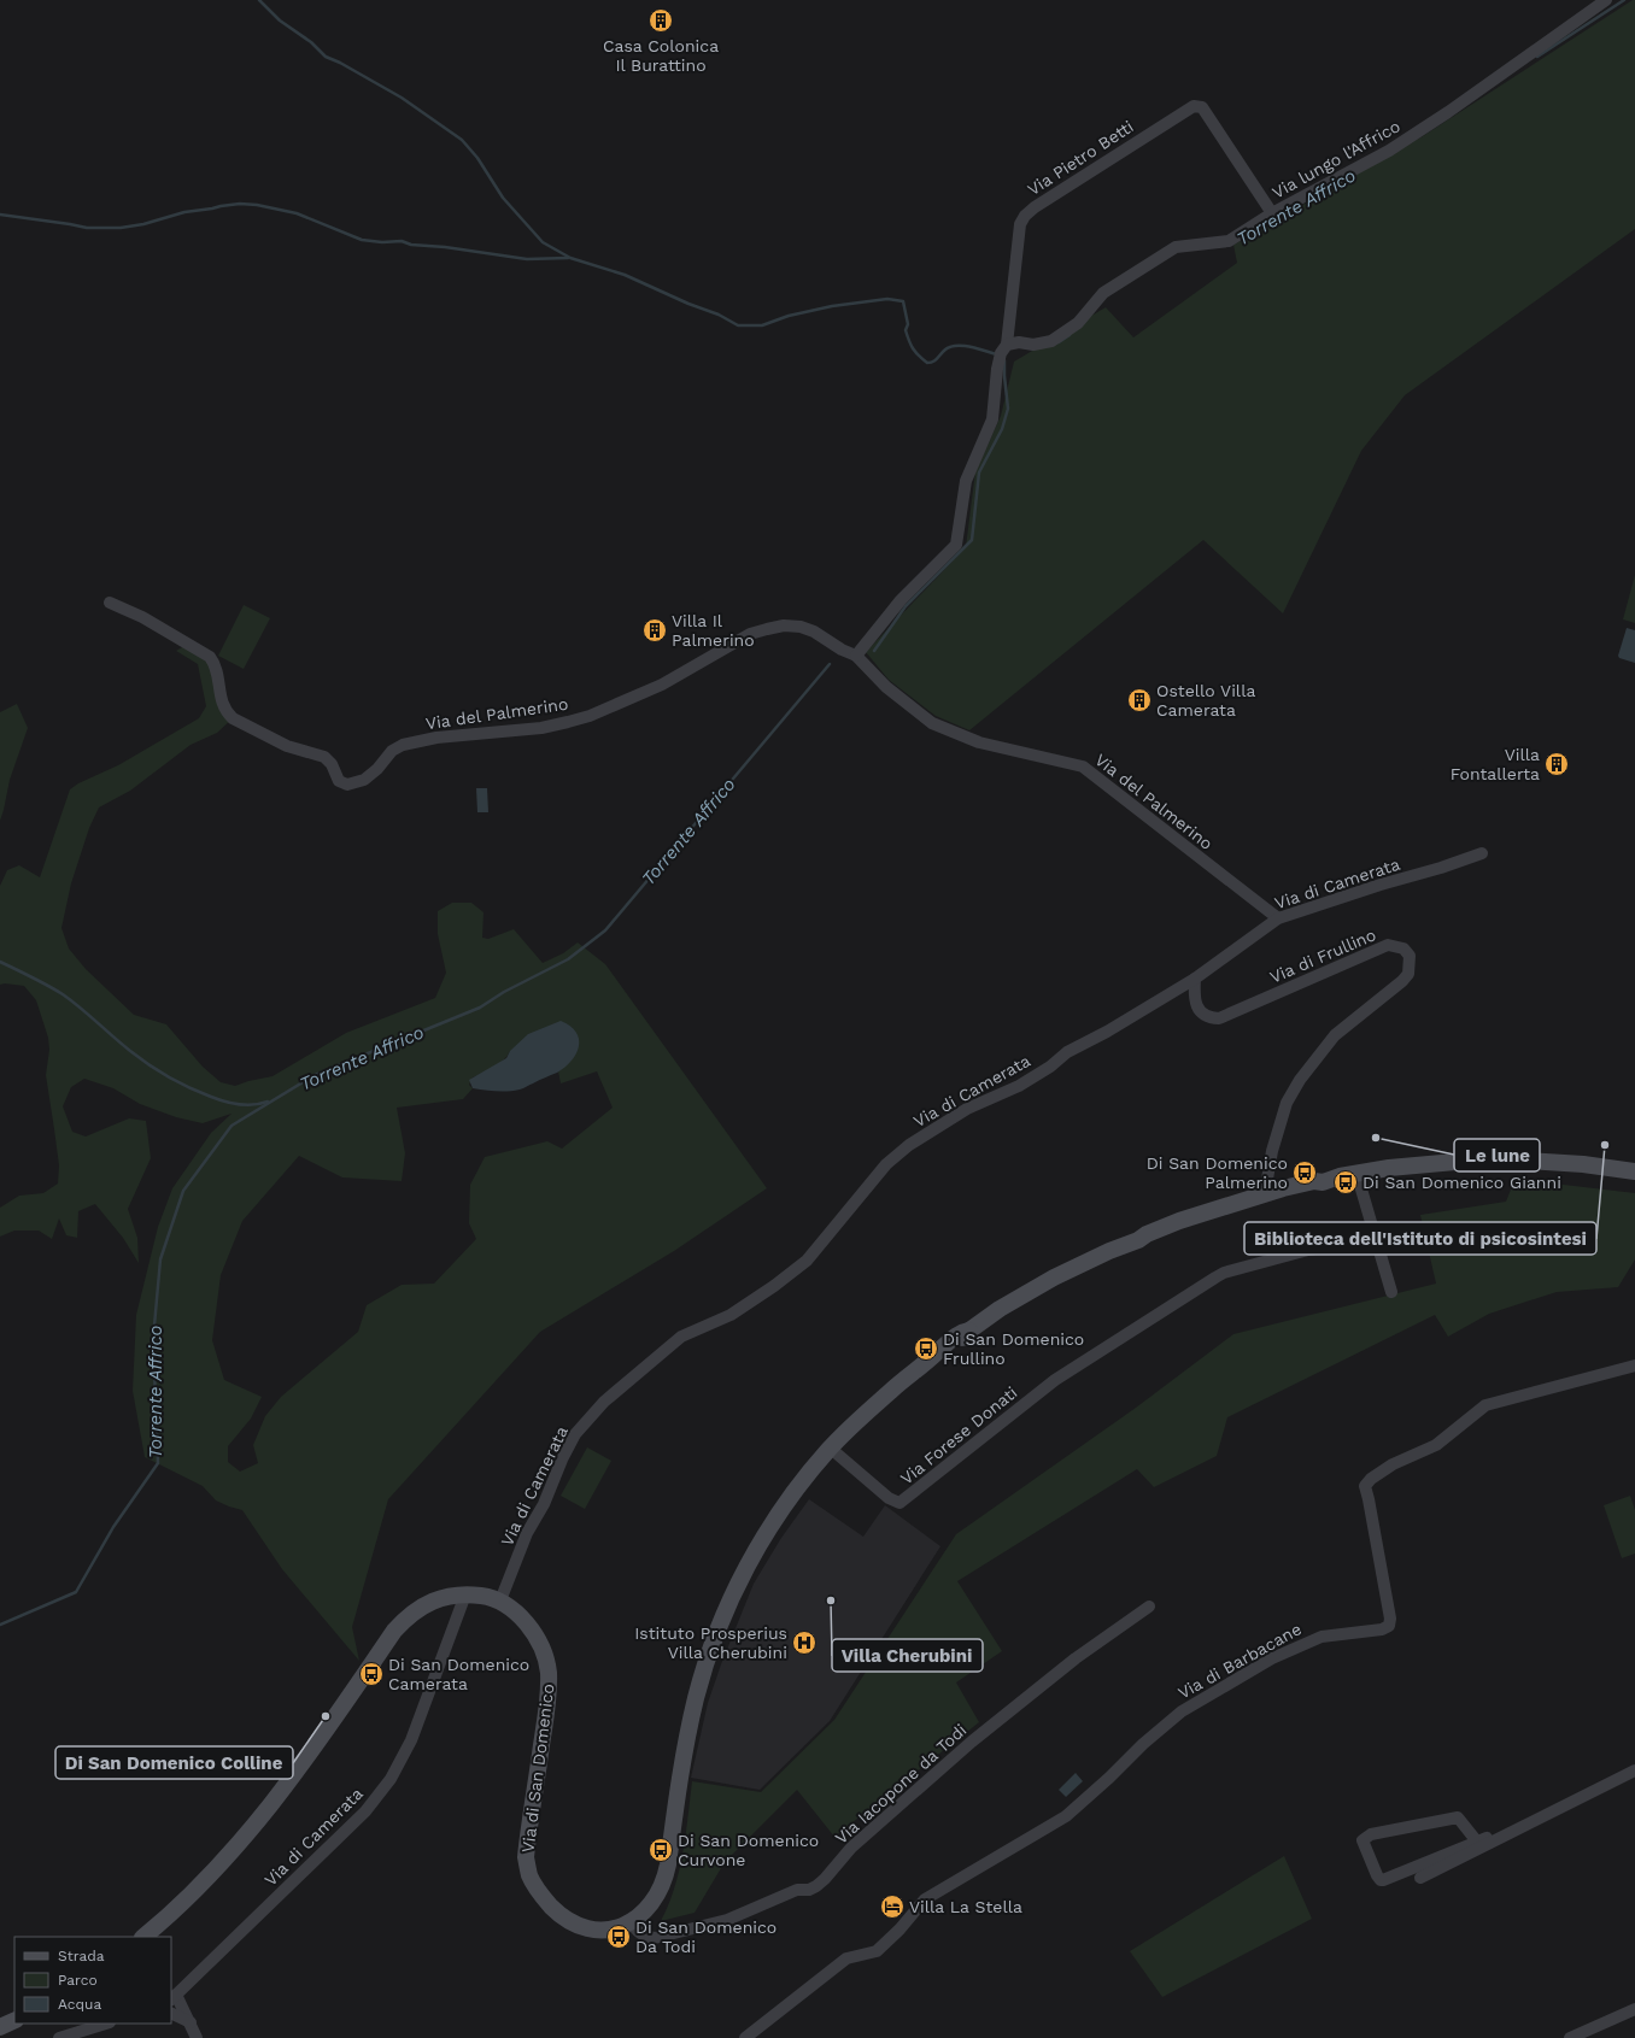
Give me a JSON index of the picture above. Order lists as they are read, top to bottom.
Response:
{
  "streets": {
    "main road": ["Via di San Domenico"],
    "street": [
      "Via Pietro Betti",
      "Via lungo l'Affrico",
      "Via del Palmerino",
      "Via di Camerata",
      "Via di Frullino",
      "Via Forese Donati",
      "Via di Barbacane",
      "Via Iacopone da Todi"
    ]
  },
  "crossings": [
    ["Via Pietro Betti", "Via lungo l'Affrico"],
    ["Via del Palmerino", "Via di Camerata"],
    ["Via di Camerata", "Via di Frullino"],
    ["Via di Camerata", "Via di San Domenico"],
    ["Via di Frullino", "Via di San Domenico"],
    ["Via Forese Donati", "Via di San Domenico"],
    ["Via di San Domenico", "Via Iacopone da Todi"]
  ],
  "water": ["Torrente Affrico"],
  "places": {
    "building": [
      "Casa Colonica Il Burattino",
      "Villa Il Palmerino",
      "Ostello Villa Camerata",
      "Villa Fontallerta"
    ],
    "other": [
      "Le lune",
      "Biblioteca dell'Istituto di psicosintesi",
      "Villa Cherubini",
      "Di San Domenico Colline"
    ],
    "bus stop": [
      "Di San Domenico Palmerino",
      "Di San Domenico Gianni",
      "Di San Domenico Frullino",
      "Di San Domenico Camerata",
      "Di San Domenico Curvone",
      "Di San Domenico Da Todi"
    ],
    "hospital": ["Istituto Prosperius Villa Cherubini"],
    "hotel": ["Villa La Stella"]
  },
  "legend": ["Strada", "Parco", "Acqua"]
}
